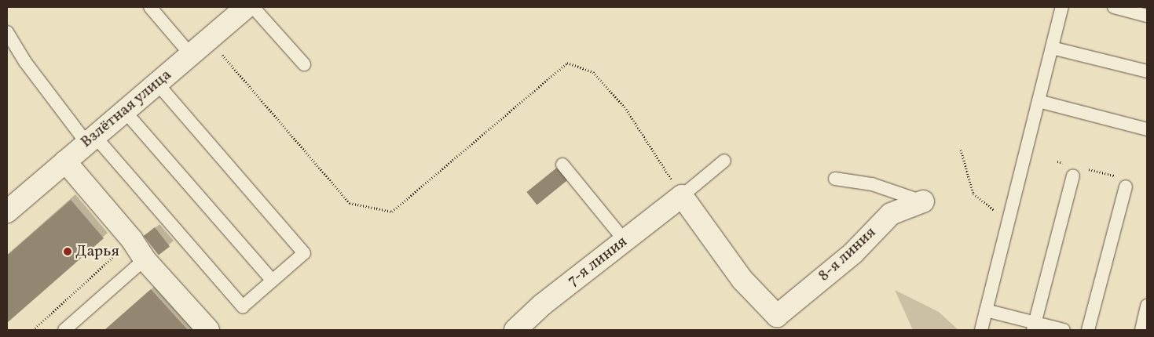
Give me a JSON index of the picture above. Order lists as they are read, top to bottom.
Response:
{
  "streets": {
    "street": ["Взлётная улица", "8-я линия", "7-я линия"]
  },
  "crossings": [
    ["8-я линия", "7-я линия"]
  ],
  "places": ["Дарья"]
}
